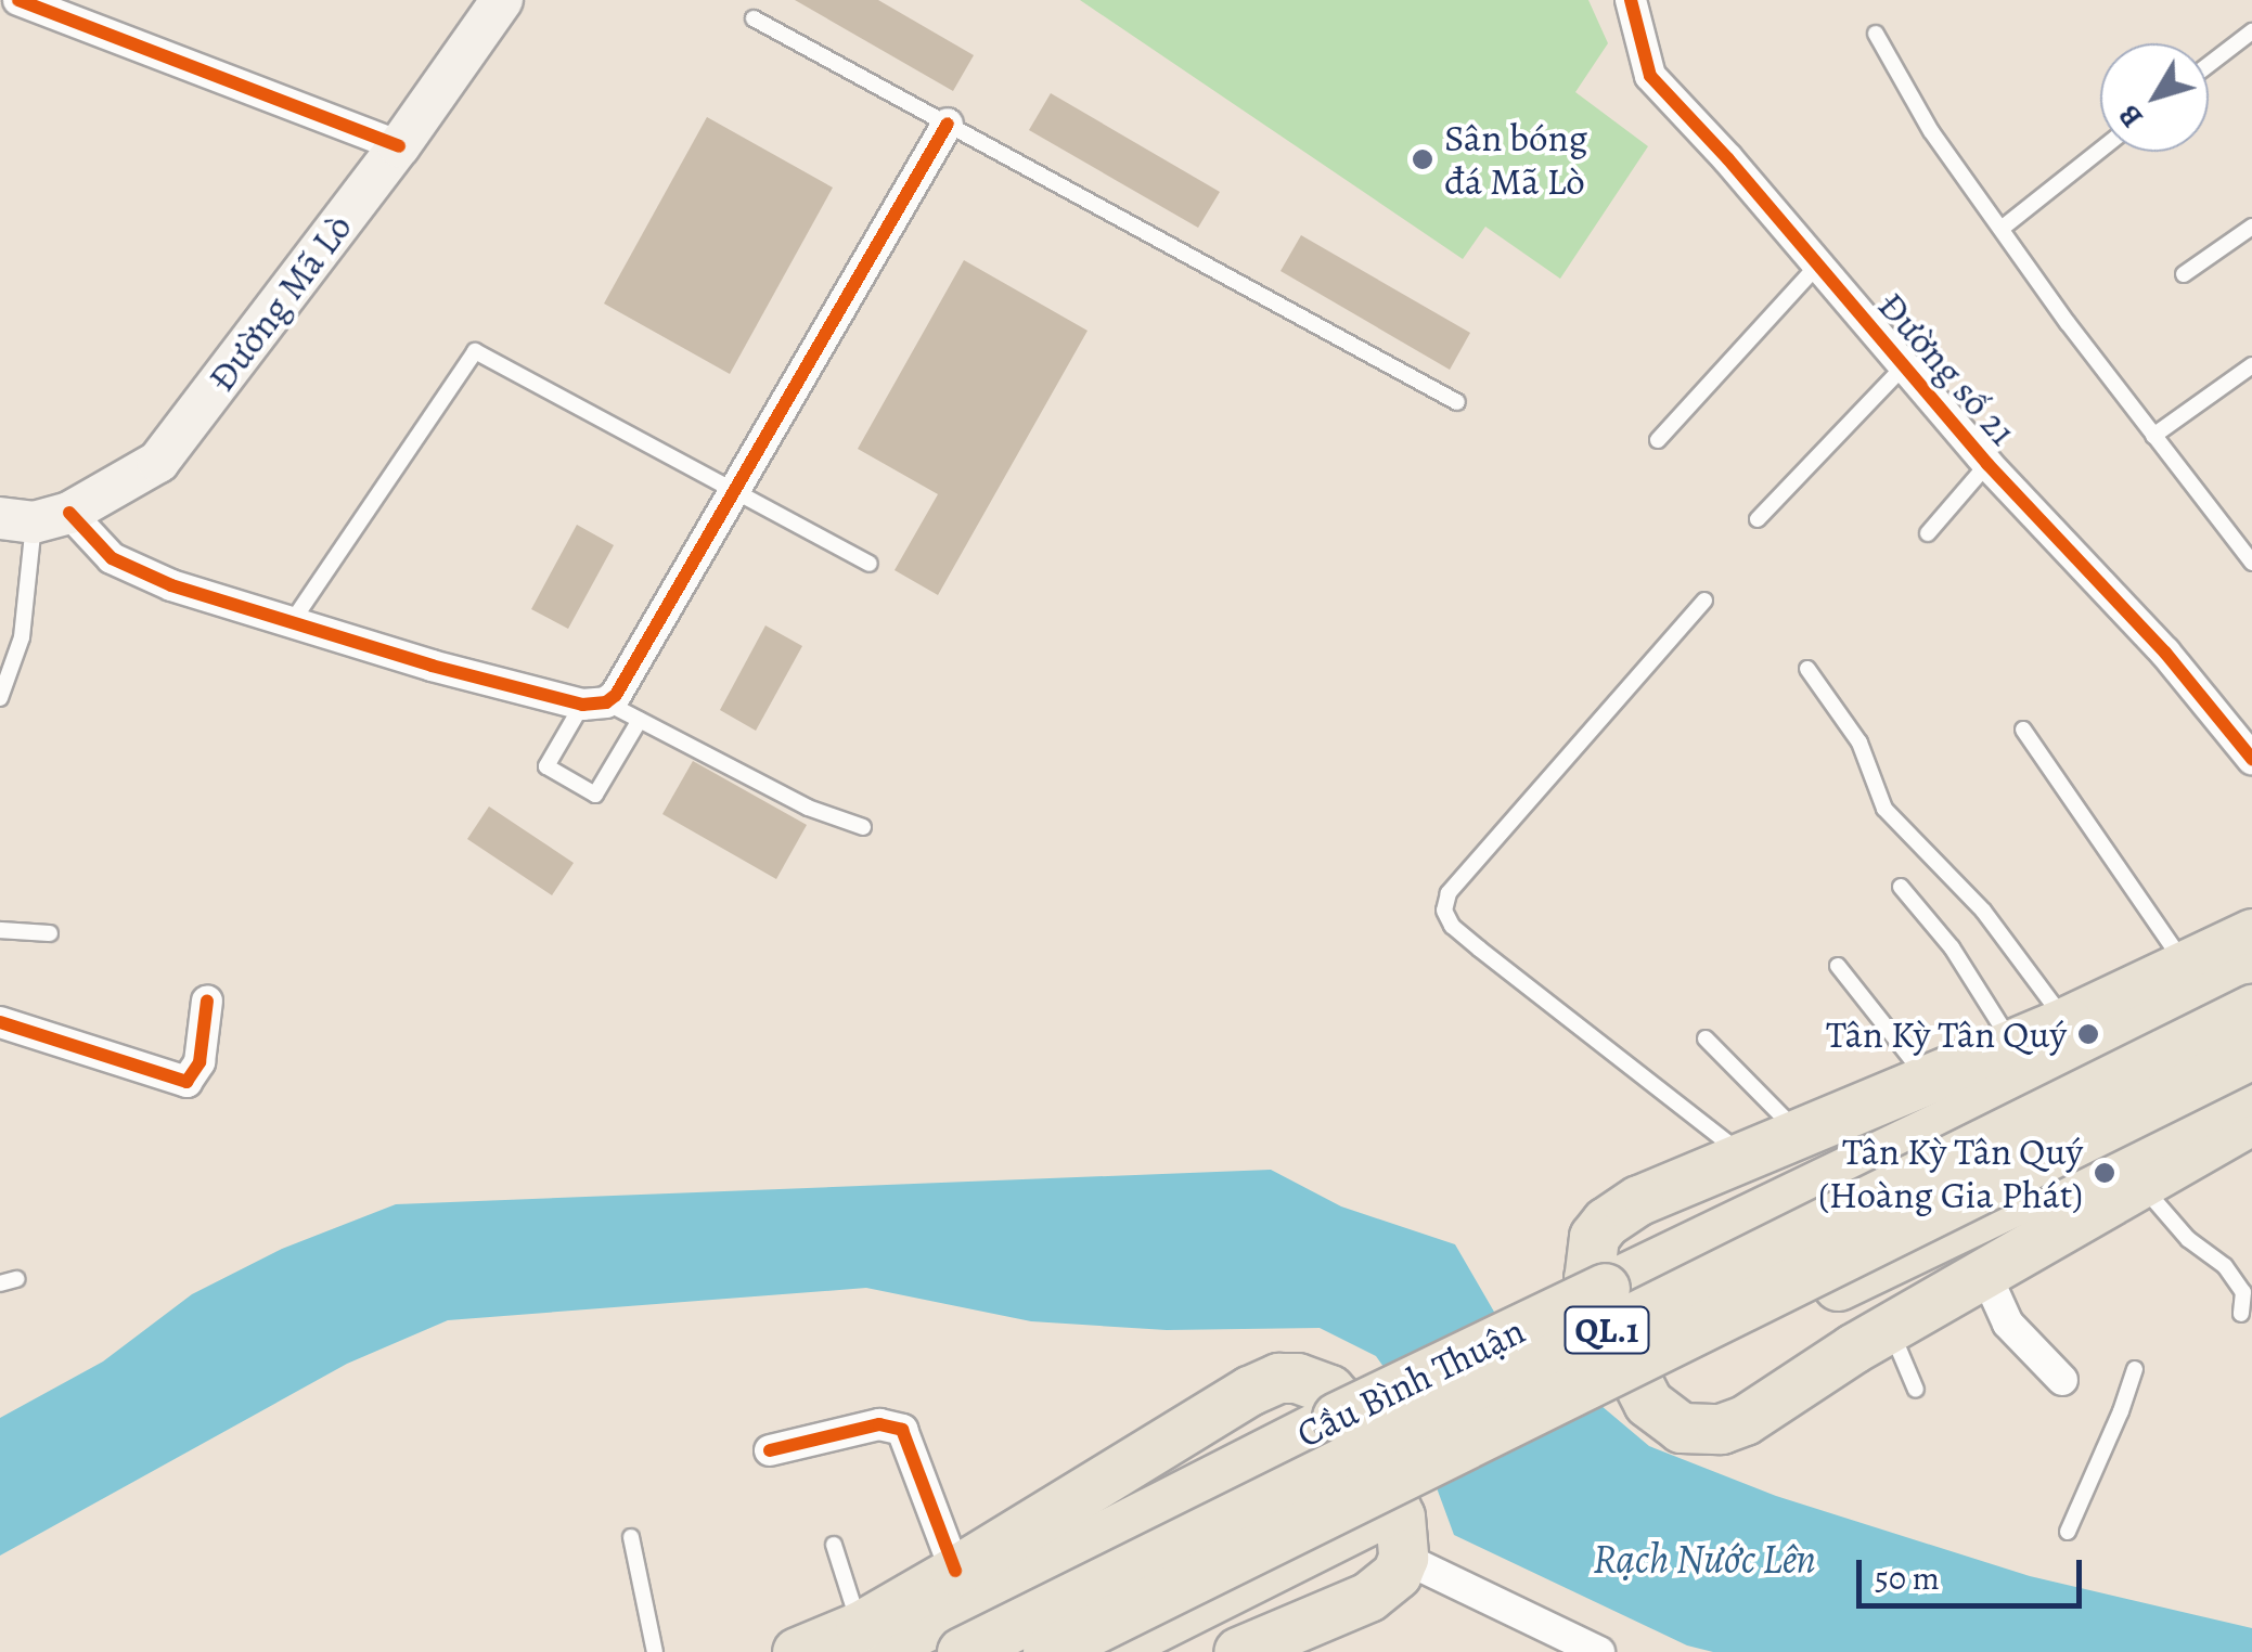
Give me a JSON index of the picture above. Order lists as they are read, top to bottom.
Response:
{
  "streets": {
    "highway": ["QL.1", "Cầu Bình Thuận"],
    "main road": ["Đường Mã Lò"],
    "street": ["Đường số 21"]
  },
  "water": ["Rạch Nước Lên"],
  "places": ["Sân bóng đá Mã Lò", "Tân Kỳ Tân Quý", "Tân Kỳ Tân Quý (Hoàng Gia Phát)"],
  "scale_bar": "50 m",
  "north": "bottom left"
}
